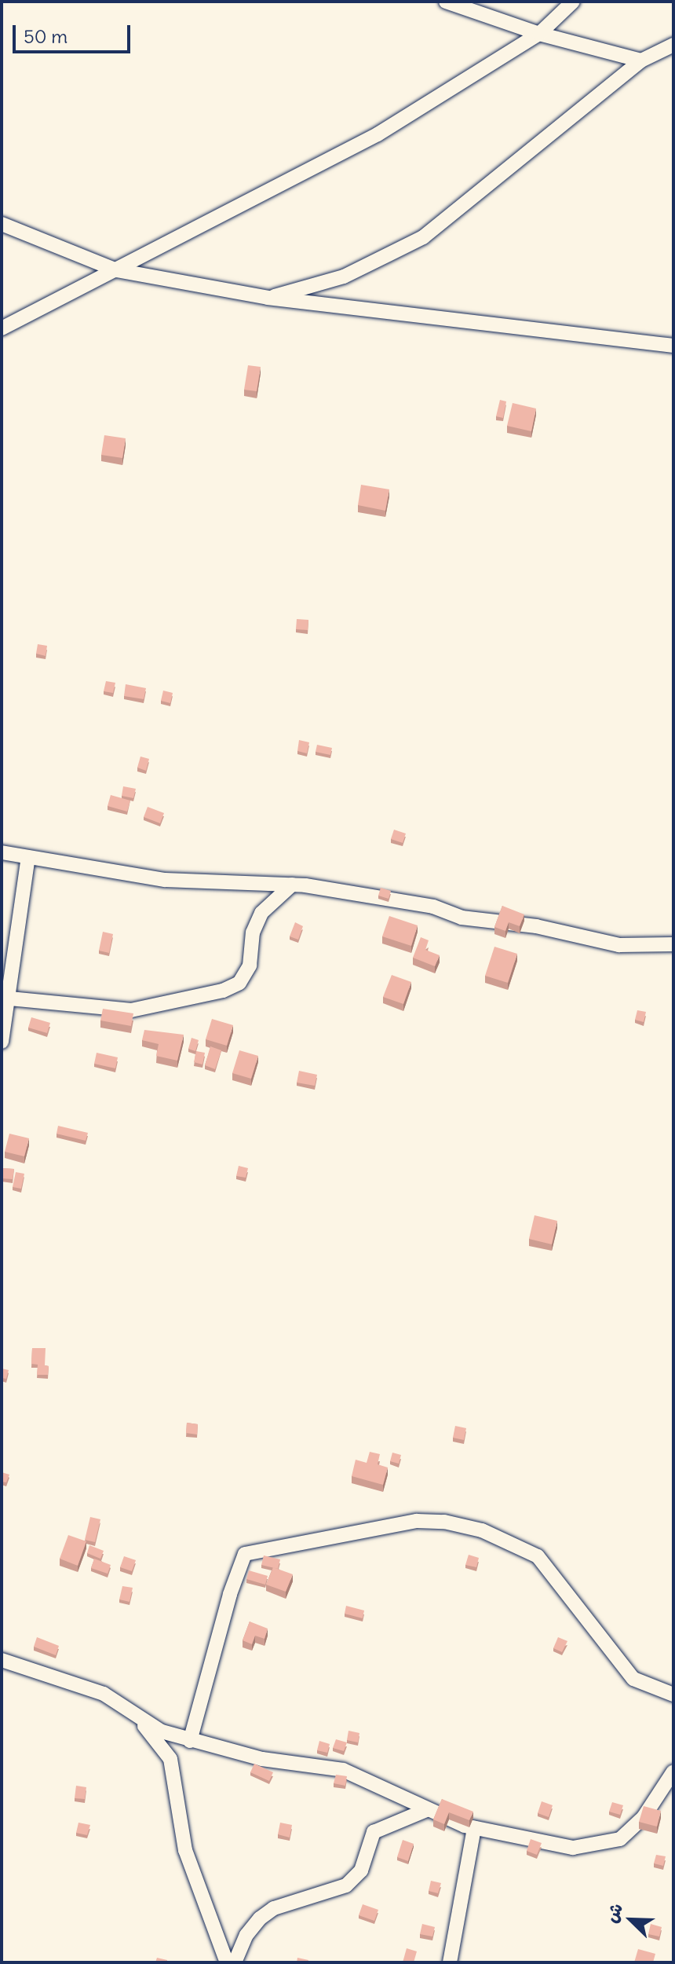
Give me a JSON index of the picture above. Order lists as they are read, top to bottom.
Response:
{
  "scale_bar": "50 m",
  "north": "top left"
}
